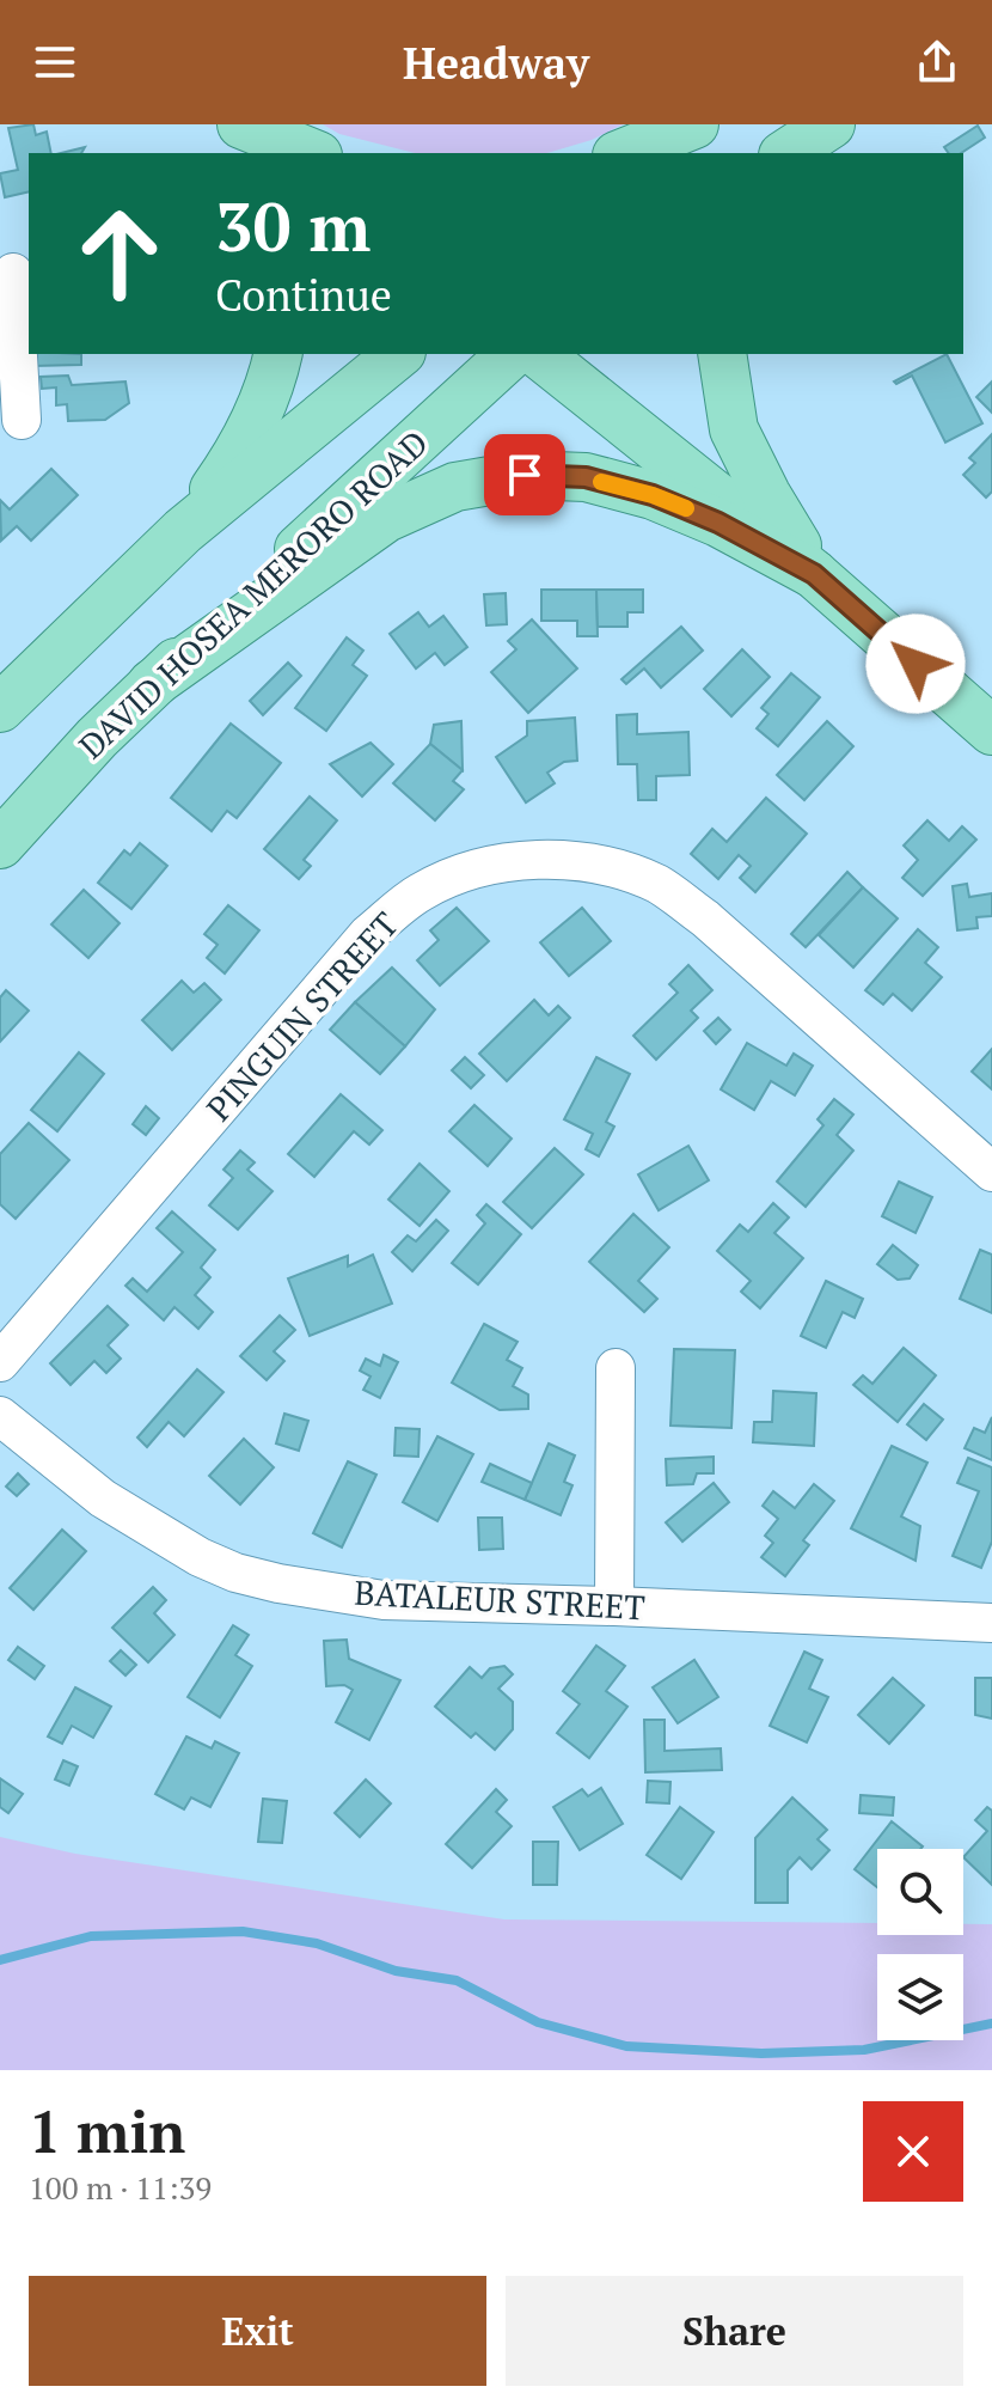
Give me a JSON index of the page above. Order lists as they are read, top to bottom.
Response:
{
  "streets": {
    "main road": ["DAVID HOSEA MERORO ROAD"],
    "street": ["PINGUIN STREET", "BATALEUR STREET"]
  },
  "page": {
    "header": "Headway",
    "turn": ["30 m", "Continue"],
    "heading": ["1 min", "100 m · 11:39"],
    "buttons": ["Exit", "Share"]
  }
}
